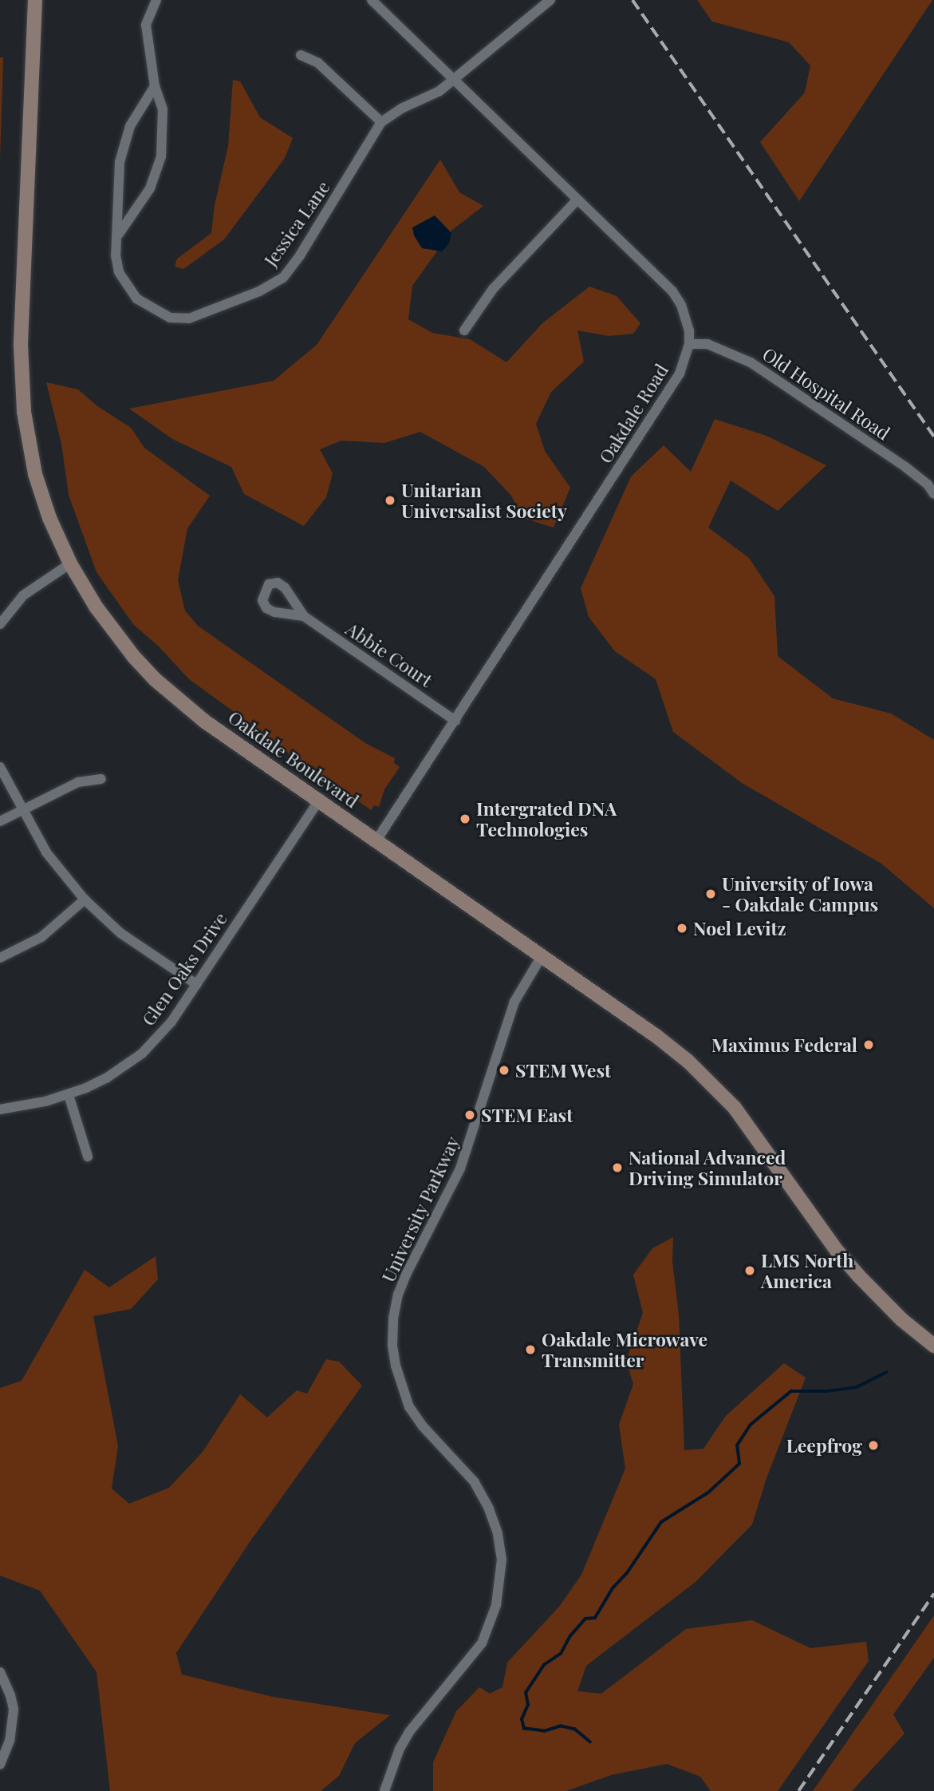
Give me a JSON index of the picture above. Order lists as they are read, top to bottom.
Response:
{
  "streets": {
    "main road": ["Oakdale Boulevard"],
    "street": [
      "Jessica Lane",
      "Old Hospital Road",
      "Oakdale Road",
      "Abbie Court",
      "Glen Oaks Drive",
      "University Parkway"
    ]
  },
  "crossings": [
    ["Jessica Lane", "Oakdale Road"],
    ["Old Hospital Road", "Oakdale Road"],
    ["Oakdale Road", "Abbie Court"],
    ["Oakdale Road", "Oakdale Boulevard"],
    ["Oakdale Boulevard", "Glen Oaks Drive"],
    ["Oakdale Boulevard", "University Parkway"]
  ],
  "places": [
    "Unitarian Universalist Society",
    "Intergrated DNA Technologies",
    "University of Iowa - Oakdale Campus",
    "Noel Levitz",
    "Maximus Federal",
    "STEM West",
    "STEM East",
    "National Advanced Driving Simulator",
    "LMS North America",
    "Oakdale Microwave Transmitter",
    "Leepfrog"
  ]
}
